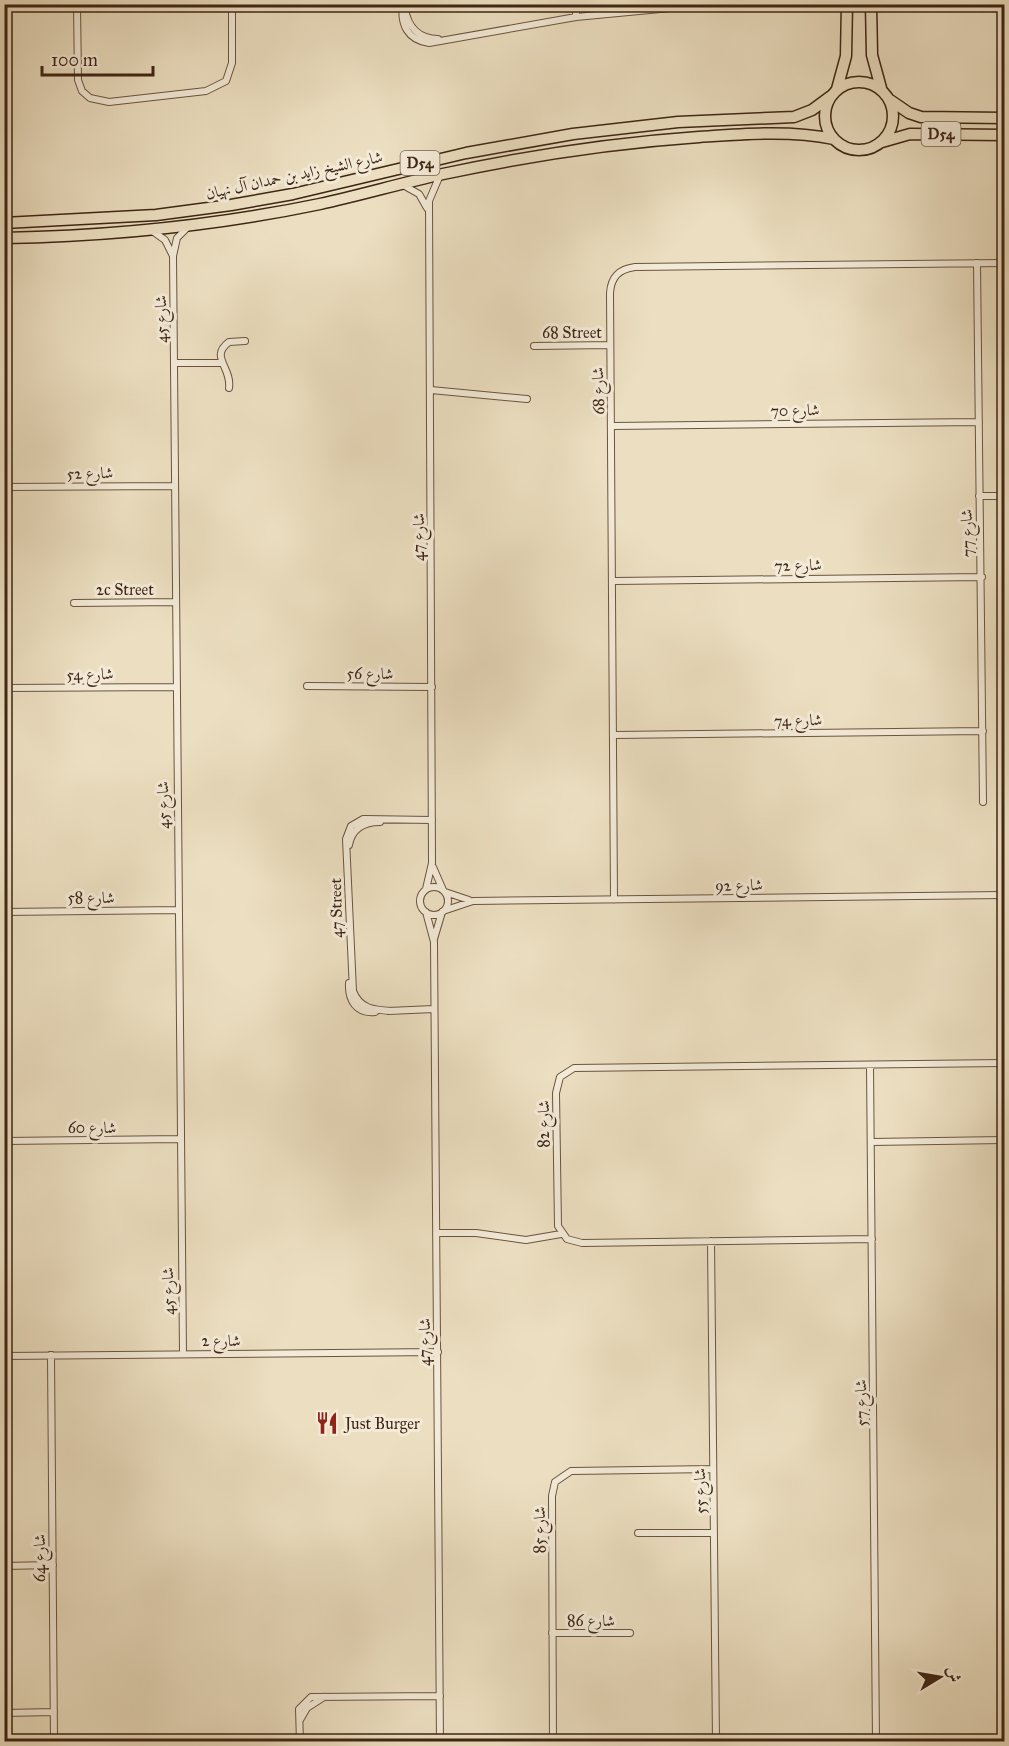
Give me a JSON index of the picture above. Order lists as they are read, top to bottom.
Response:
{
  "streets": {
    "main road": ["D54", "شارع الشيخ زايد بن حمدان آل نهيان"],
    "street": [
      "شارع 45",
      "68 Street",
      "شارع 68",
      "شارع 70",
      "شارع 52",
      "شارع 77",
      "شارع 47",
      "شارع 72",
      "2c Street",
      "شارع 56",
      "شارع 54",
      "شارع 74",
      "شارع 92",
      "شارع 58",
      "47 Street",
      "شارع 82",
      "شارع 60",
      "شارع 2",
      "شارع 57",
      "شارع 55",
      "شارع 85",
      "شارع 64",
      "شارع 86"
    ]
  },
  "crossings": [
    ["D54", "شارع الشيخ زايد بن حمدان آل نهيان"],
    ["شارع الشيخ زايد بن حمدان آل نهيان", "شارع 45"],
    ["شارع الشيخ زايد بن حمدان آل نهيان", "شارع 47"],
    ["شارع 45", "شارع 52"],
    ["شارع 45", "2c Street"],
    ["شارع 45", "شارع 54"],
    ["شارع 45", "شارع 58"],
    ["شارع 45", "شارع 60"],
    ["شارع 45", "شارع 2"],
    ["68 Street", "شارع 68"],
    ["شارع 68", "شارع 70"],
    ["شارع 68", "شارع 77"],
    ["شارع 68", "شارع 72"],
    ["شارع 68", "شارع 74"],
    ["شارع 68", "شارع 92"],
    ["شارع 70", "شارع 77"],
    ["شارع 77", "شارع 72"],
    ["شارع 77", "شارع 74"],
    ["شارع 47", "شارع 56"],
    ["شارع 47", "شارع 92"],
    ["شارع 47", "47 Street"],
    ["شارع 47", "شارع 2"],
    ["شارع 82", "شارع 57"],
    ["شارع 2", "شارع 64"],
    ["شارع 55", "شارع 85"],
    ["شارع 85", "شارع 86"]
  ],
  "places": {
    "restaurant": ["Just Burger"]
  },
  "scale_bar": "100 m",
  "north": "right"
}
